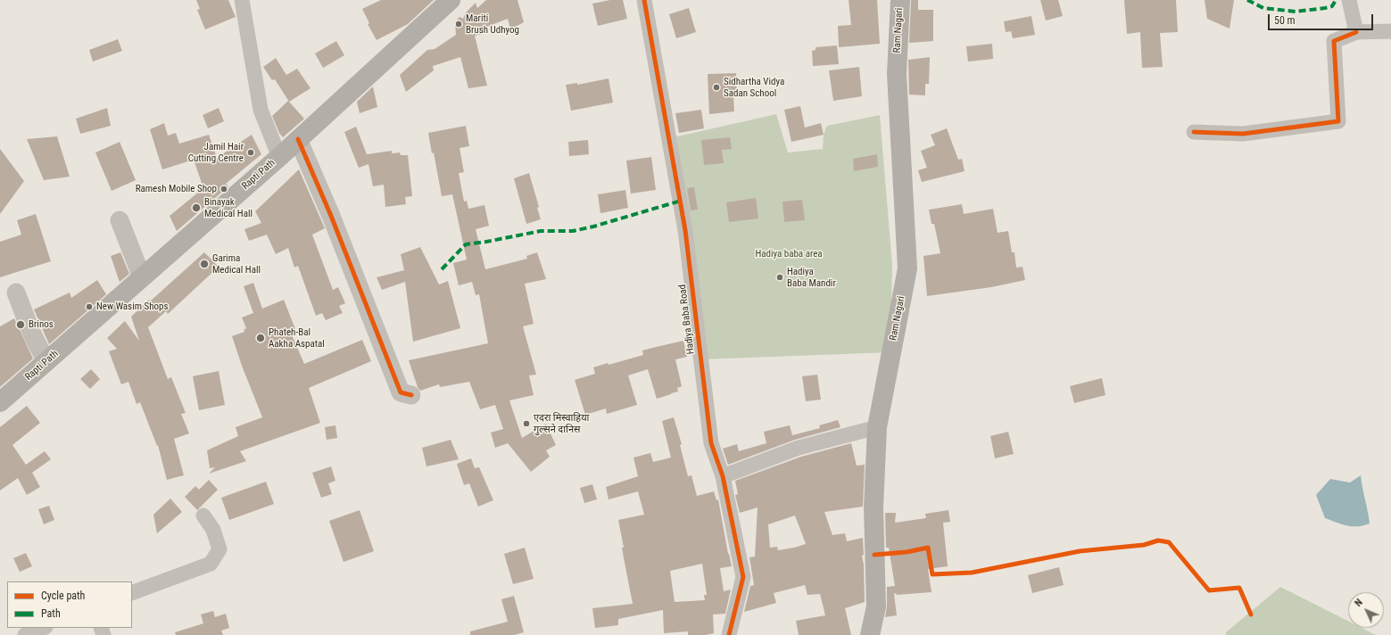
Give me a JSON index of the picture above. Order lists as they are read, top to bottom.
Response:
{
  "streets": {
    "main road": ["Ram Nagari", "Rapti Path"],
    "street": ["Hadiya Baba Road"]
  },
  "parks": ["Hadiya baba area"],
  "places": [
    "Mariti Brush Udhyog",
    "Sidhartha Vidya Sadan School",
    "Jamil Hair Cutting Centre",
    "Ramesh Mobile Shop",
    "Binayak Medical Hall",
    "Garima Medical Hall",
    "Hadiya Baba Mandir",
    "New Wasim Shops",
    "Brinos",
    "Phateh-Bal Aakha Aspatal",
    "एदरा मिस्वाहिया गुल्सने दानिस"
  ],
  "legend": ["Cycle path", "Path"],
  "scale_bar": "50 m",
  "north": "top left"
}
